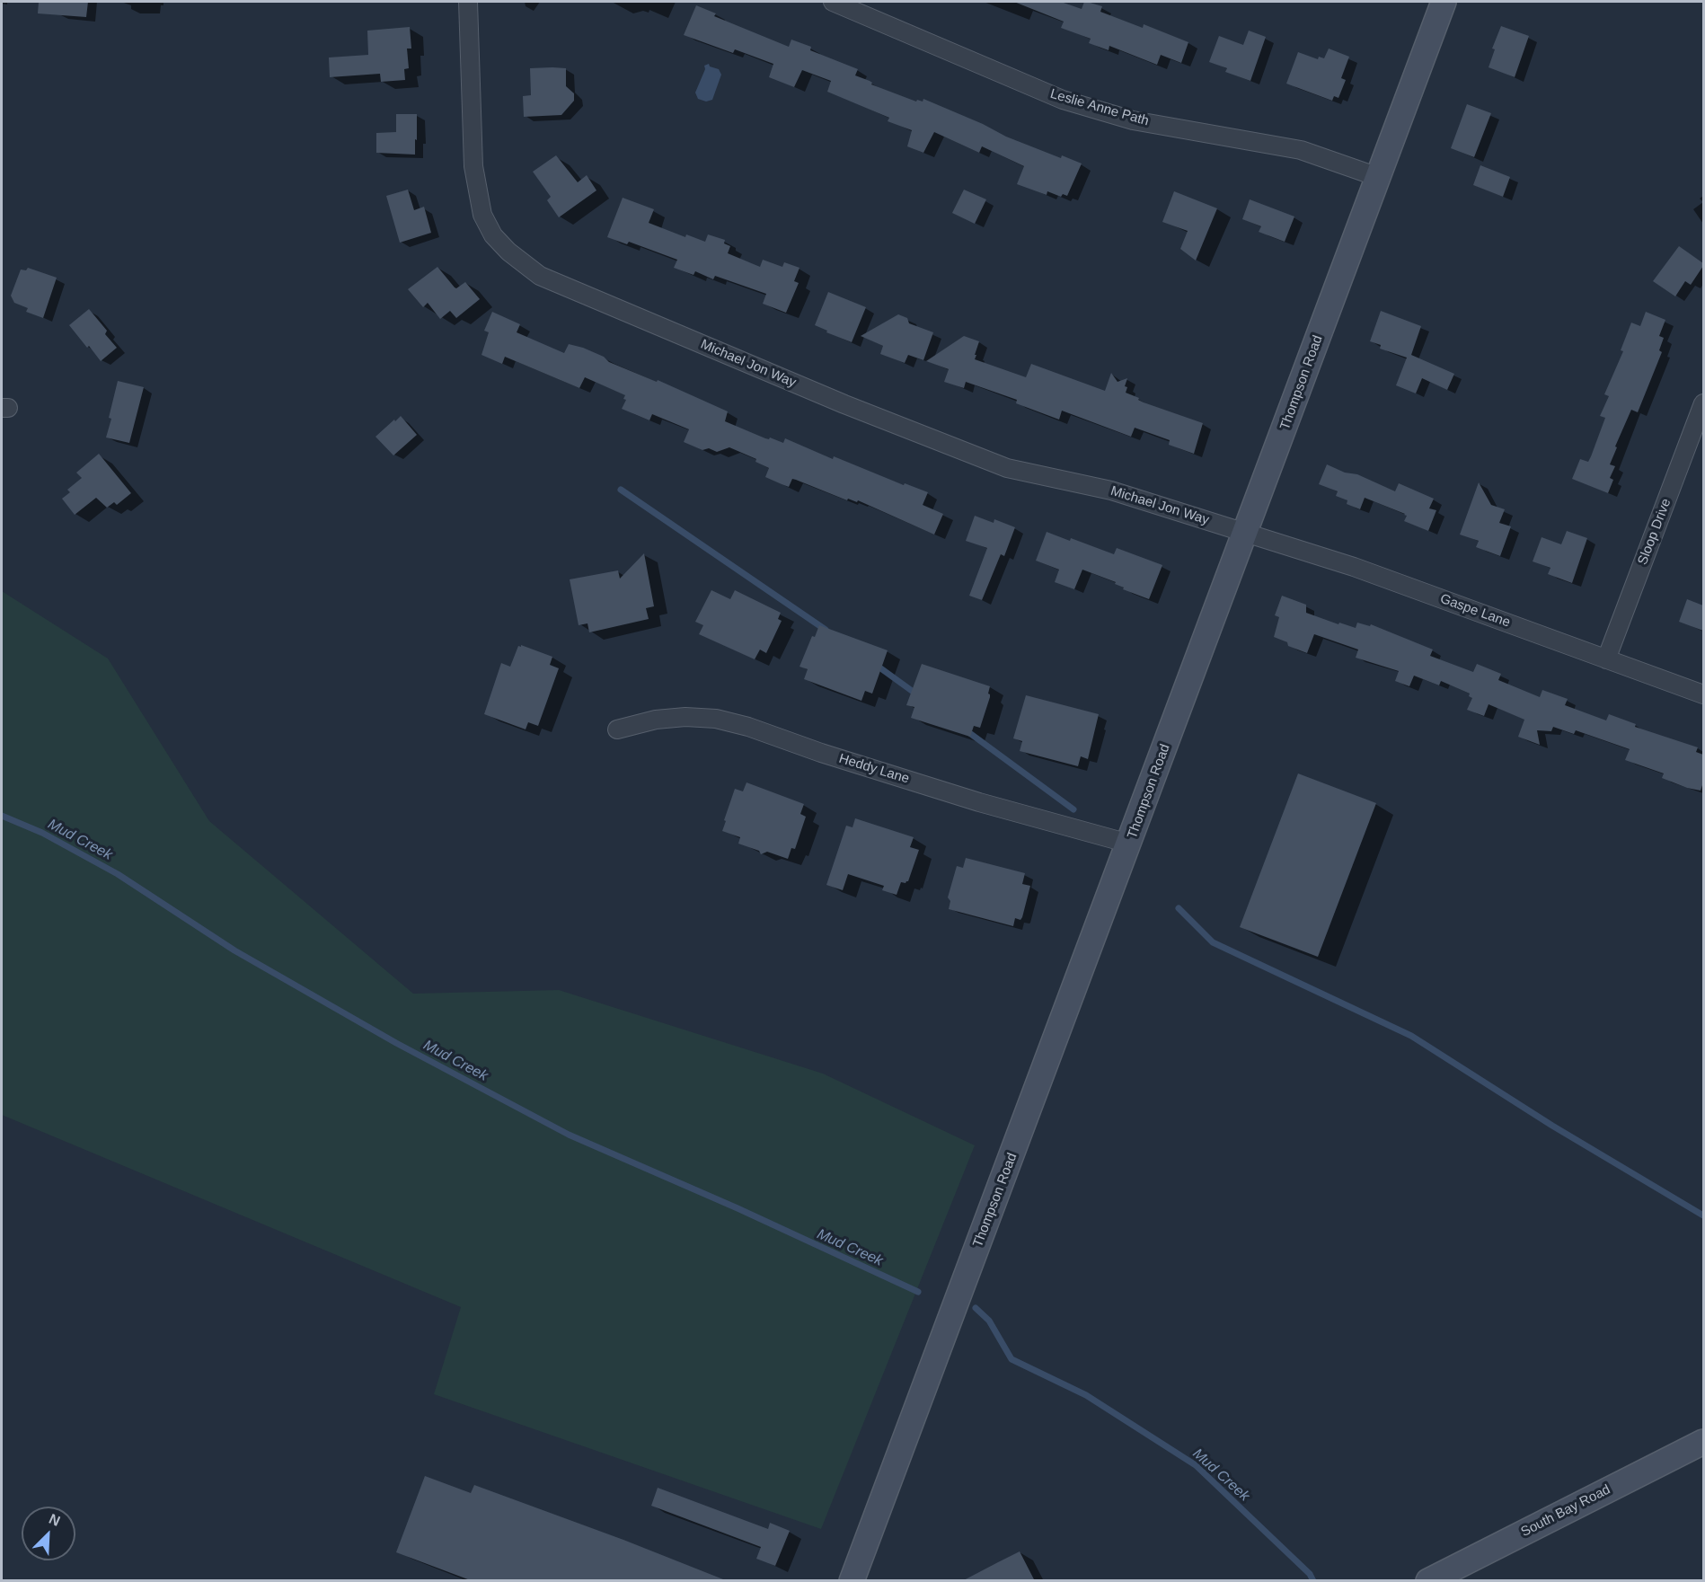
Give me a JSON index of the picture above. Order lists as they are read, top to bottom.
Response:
{
  "streets": {
    "street": [
      "Leslie Anne Path",
      "Michael Jon Way",
      "Thompson Road",
      "Sloop Drive",
      "Gaspe Lane",
      "Heddy Lane",
      "South Bay Road"
    ]
  },
  "crossings": [
    ["Leslie Anne Path", "Thompson Road"],
    ["Michael Jon Way", "Thompson Road"],
    ["Michael Jon Way", "Gaspe Lane"],
    ["Thompson Road", "Gaspe Lane"],
    ["Thompson Road", "Heddy Lane"],
    ["Sloop Drive", "Gaspe Lane"]
  ],
  "water": ["Mud Creek"],
  "north": "top right"
}
